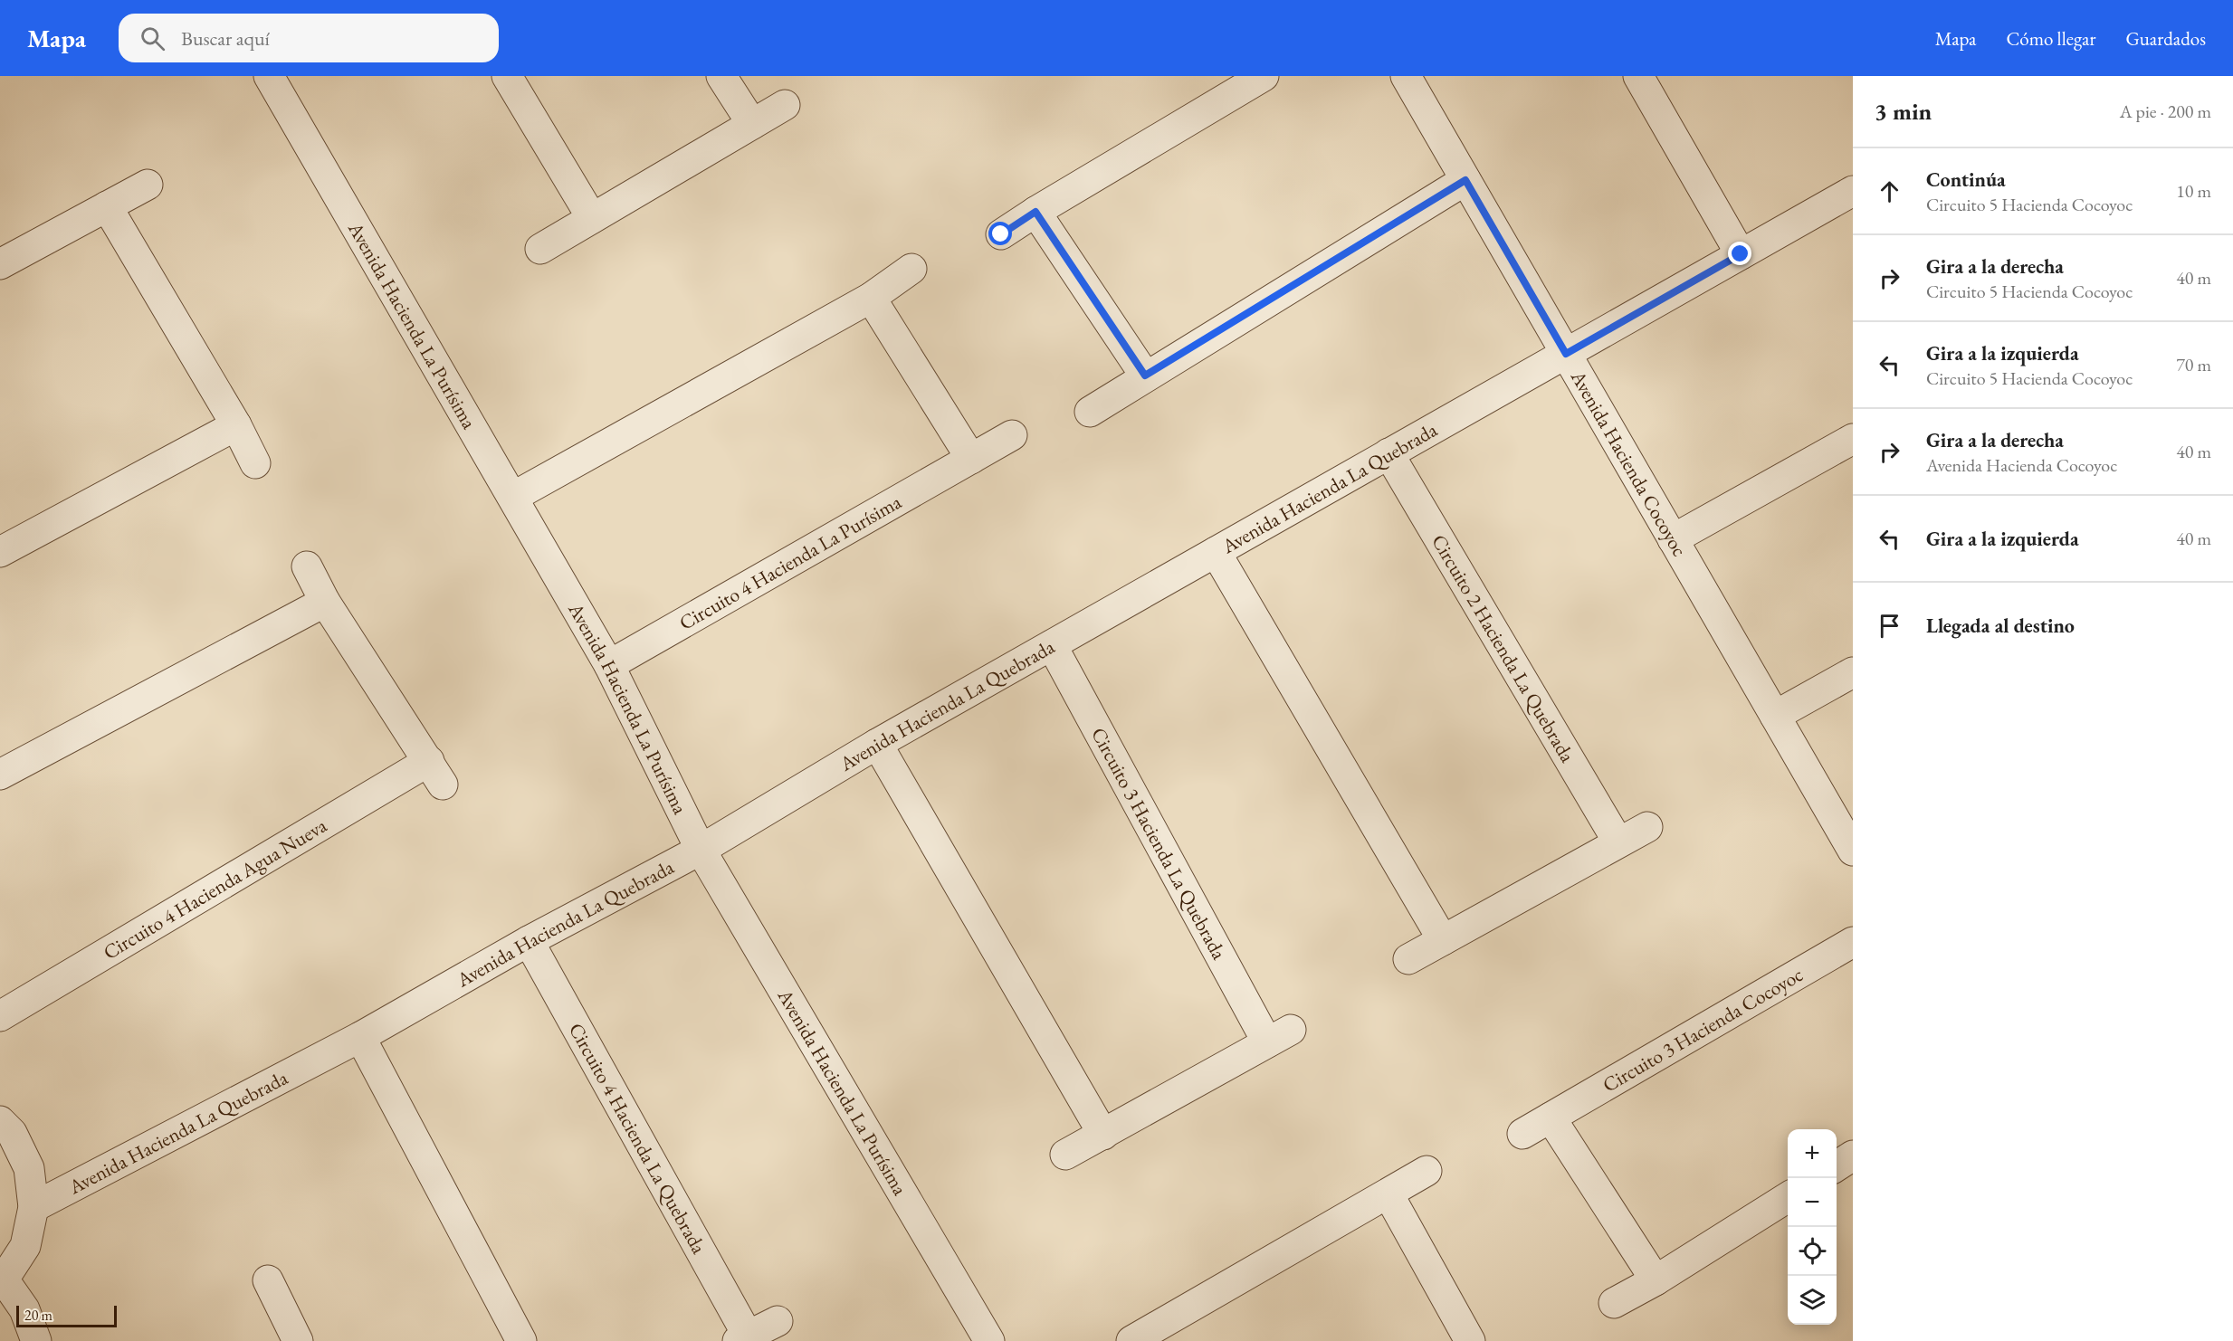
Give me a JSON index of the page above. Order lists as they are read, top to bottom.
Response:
{
  "streets": {
    "street": [
      "Avenida Hacienda La Purísima",
      "Avenida Hacienda Cocoyoc",
      "Avenida Hacienda La Quebrada",
      "Circuito 4 Hacienda La Purísima",
      "Circuito 2 Hacienda La Quebrada",
      "Circuito 3 Hacienda La Quebrada",
      "Circuito 4 Hacienda Agua Nueva",
      "Circuito 3 Hacienda Cocoyoc",
      "Circuito 4 Hacienda La Quebrada"
    ]
  },
  "crossings": [
    ["Avenida Hacienda La Purísima", "Avenida Hacienda La Quebrada"],
    ["Avenida Hacienda La Purísima", "Circuito 4 Hacienda La Purísima"],
    ["Avenida Hacienda Cocoyoc", "Avenida Hacienda La Quebrada"],
    ["Avenida Hacienda La Quebrada", "Circuito 2 Hacienda La Quebrada"],
    ["Avenida Hacienda La Quebrada", "Circuito 3 Hacienda La Quebrada"],
    ["Avenida Hacienda La Quebrada", "Circuito 4 Hacienda La Quebrada"]
  ],
  "scale_bar": "20 m",
  "page": {
    "header": "Mapa",
    "search": "Buscar aquí",
    "nav": ["Mapa", "Cómo llegar", "Guardados"],
    "heading": ["3 min", "A pie · 200 m"],
    "list": [
      ["Continúa", "Circuito 5 Hacienda Cocoyoc", "10 m"],
      ["Gira a la derecha", "Circuito 5 Hacienda Cocoyoc", "40 m"],
      ["Gira a la izquierda", "Circuito 5 Hacienda Cocoyoc", "70 m"],
      ["Gira a la derecha", "Avenida Hacienda Cocoyoc", "40 m"],
      ["Gira a la izquierda", "40 m"],
      "Llegada al destino"
    ],
    "map_buttons": ["+", "−"],
    "scale": "20 m"
  }
}
